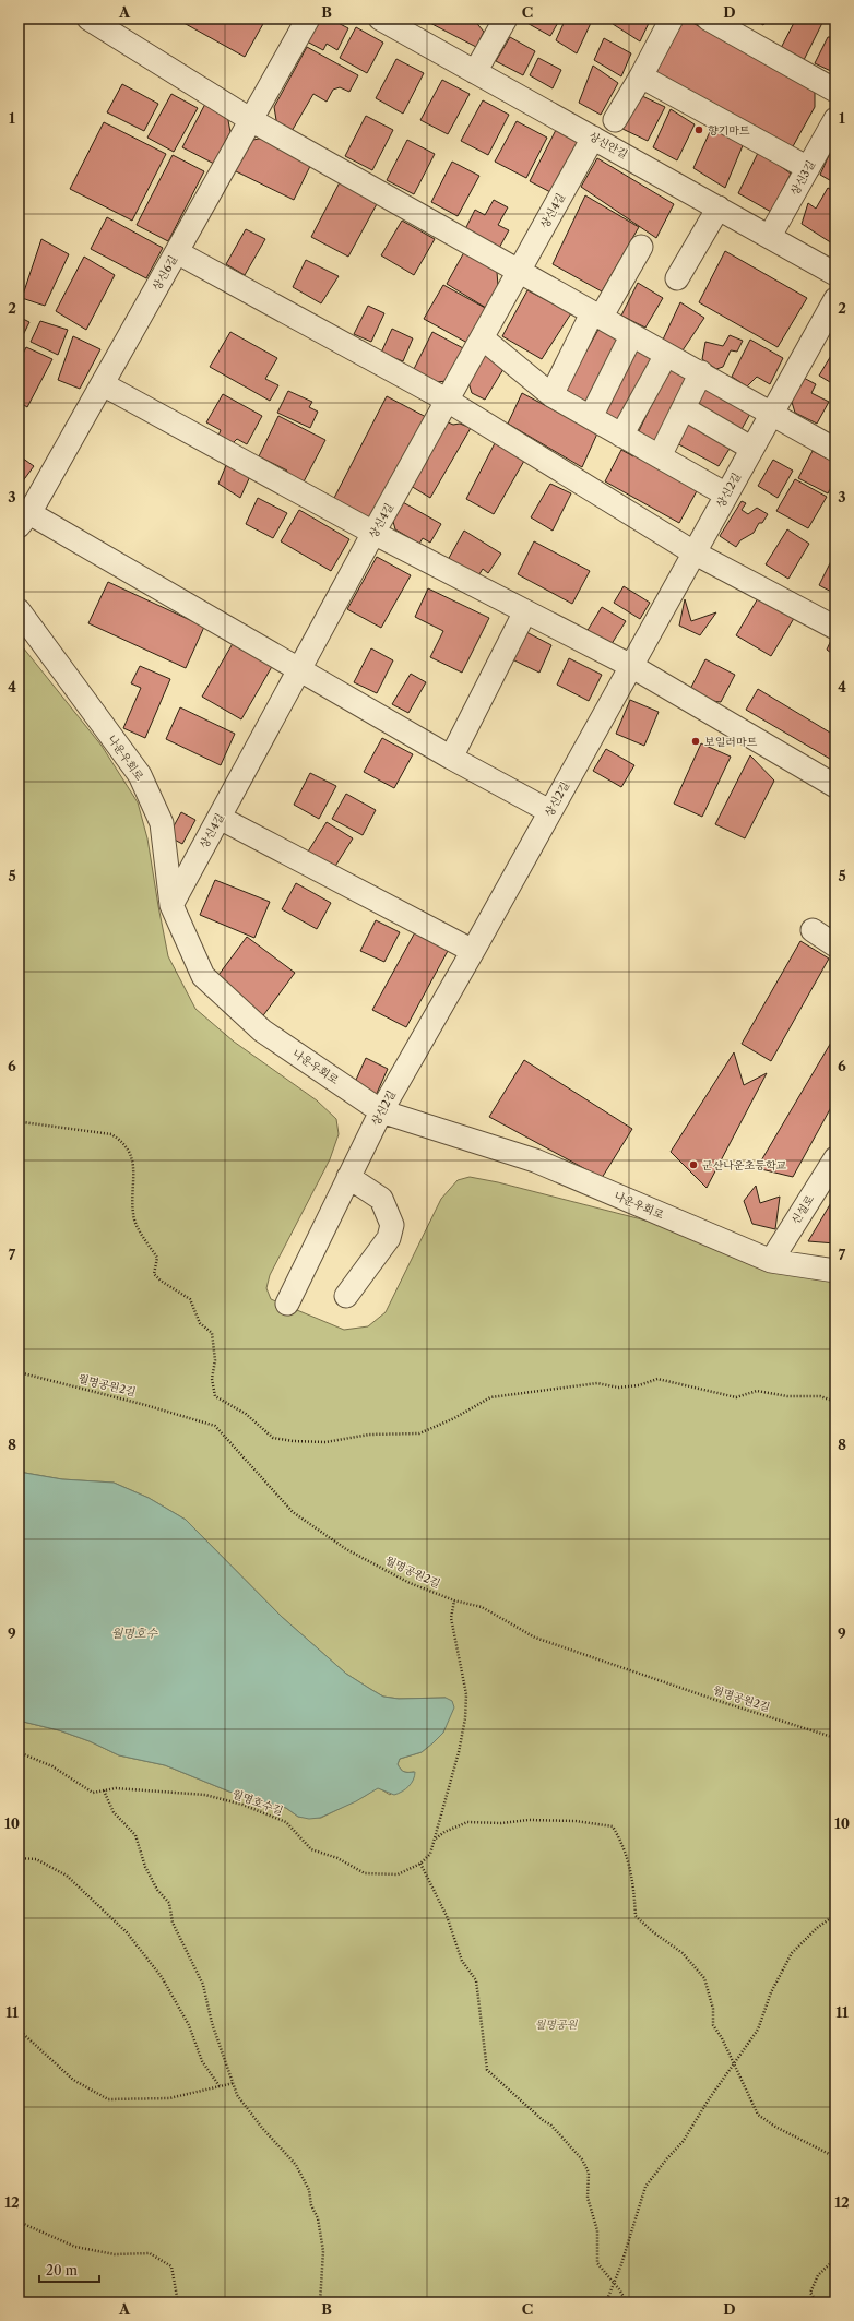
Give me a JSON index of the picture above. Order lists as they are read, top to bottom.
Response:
{
  "streets": {
    "street": [
      "상신안길",
      "상신3길",
      "상신4길",
      "상신6길",
      "상신2길",
      "나운우회로",
      "신설로"
    ],
    "path": ["월명공원2길", "월명호수길"]
  },
  "crossings": [
    ["상신안길", "상신3길"],
    ["상신안길", "상신4길"],
    ["상신4길", "나운우회로"],
    ["상신2길", "나운우회로"],
    ["나운우회로", "신설로"],
    ["월명공원2길", "월명호수길"]
  ],
  "water": ["월명호수"],
  "parks": ["월명공원"],
  "places": ["향기마트", "보일러마트", "군산나운초등학교"],
  "scale_bar": "20 m",
  "grid": {
    "columns": [
      "A",
      "B",
      "C",
      "D"
    ],
    "rows": [
      "1",
      "2",
      "3",
      "4",
      "5",
      "6",
      "7",
      "8",
      "9",
      "10",
      "11",
      "12"
    ]
  }
}
